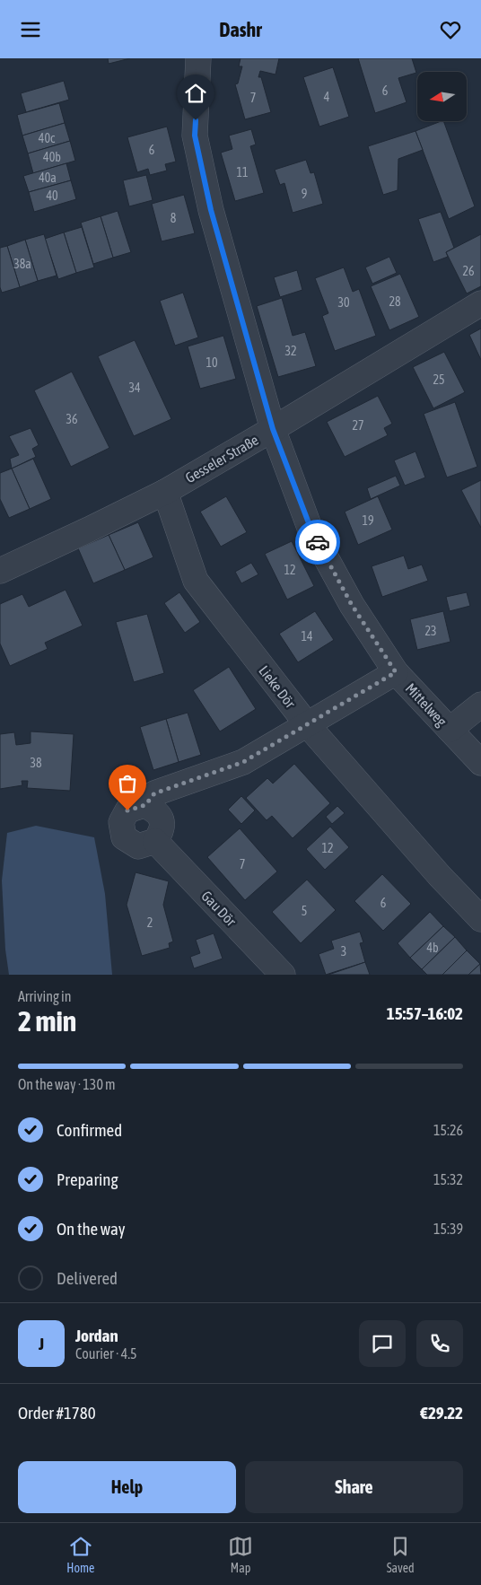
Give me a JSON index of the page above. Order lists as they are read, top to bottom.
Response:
{
  "streets": {
    "street": [
      "Gesseler Straße",
      "Lieke Dör",
      "Mittelweg",
      "Gau Dör"
    ]
  },
  "crossings": [
    ["Gesseler Straße", "Lieke Dör"],
    ["Gesseler Straße", "Mittelweg"]
  ],
  "house_numbers": [
    "6",
    "4",
    "7",
    "40c",
    "6",
    "40b",
    "11",
    "40a",
    "9",
    "40",
    "8",
    "38a",
    "26",
    "28",
    "30",
    "32",
    "10",
    "25",
    "34",
    "36",
    "27",
    "19",
    "12",
    "23",
    "14",
    "38",
    "12",
    "7",
    "6",
    "5",
    "2",
    "4b",
    "3"
  ],
  "north": "left",
  "page": {
    "header": "Dashr",
    "heading": ["2 min", "Arriving in", "15:57–16:02"],
    "panel": [
      "Jordan",
      "Courier · 4.5",
      "Order #1780",
      "€29.22"
    ],
    "bar": "On the way · 130 m",
    "list": [
      ["Confirmed", "15:26"],
      ["Preparing", "15:32"],
      ["On the way", "15:39"],
      "Delivered"
    ],
    "round": "J",
    "buttons": ["Help", "Share"],
    "tabs": ["Home", "Map", "Saved"]
  }
}
